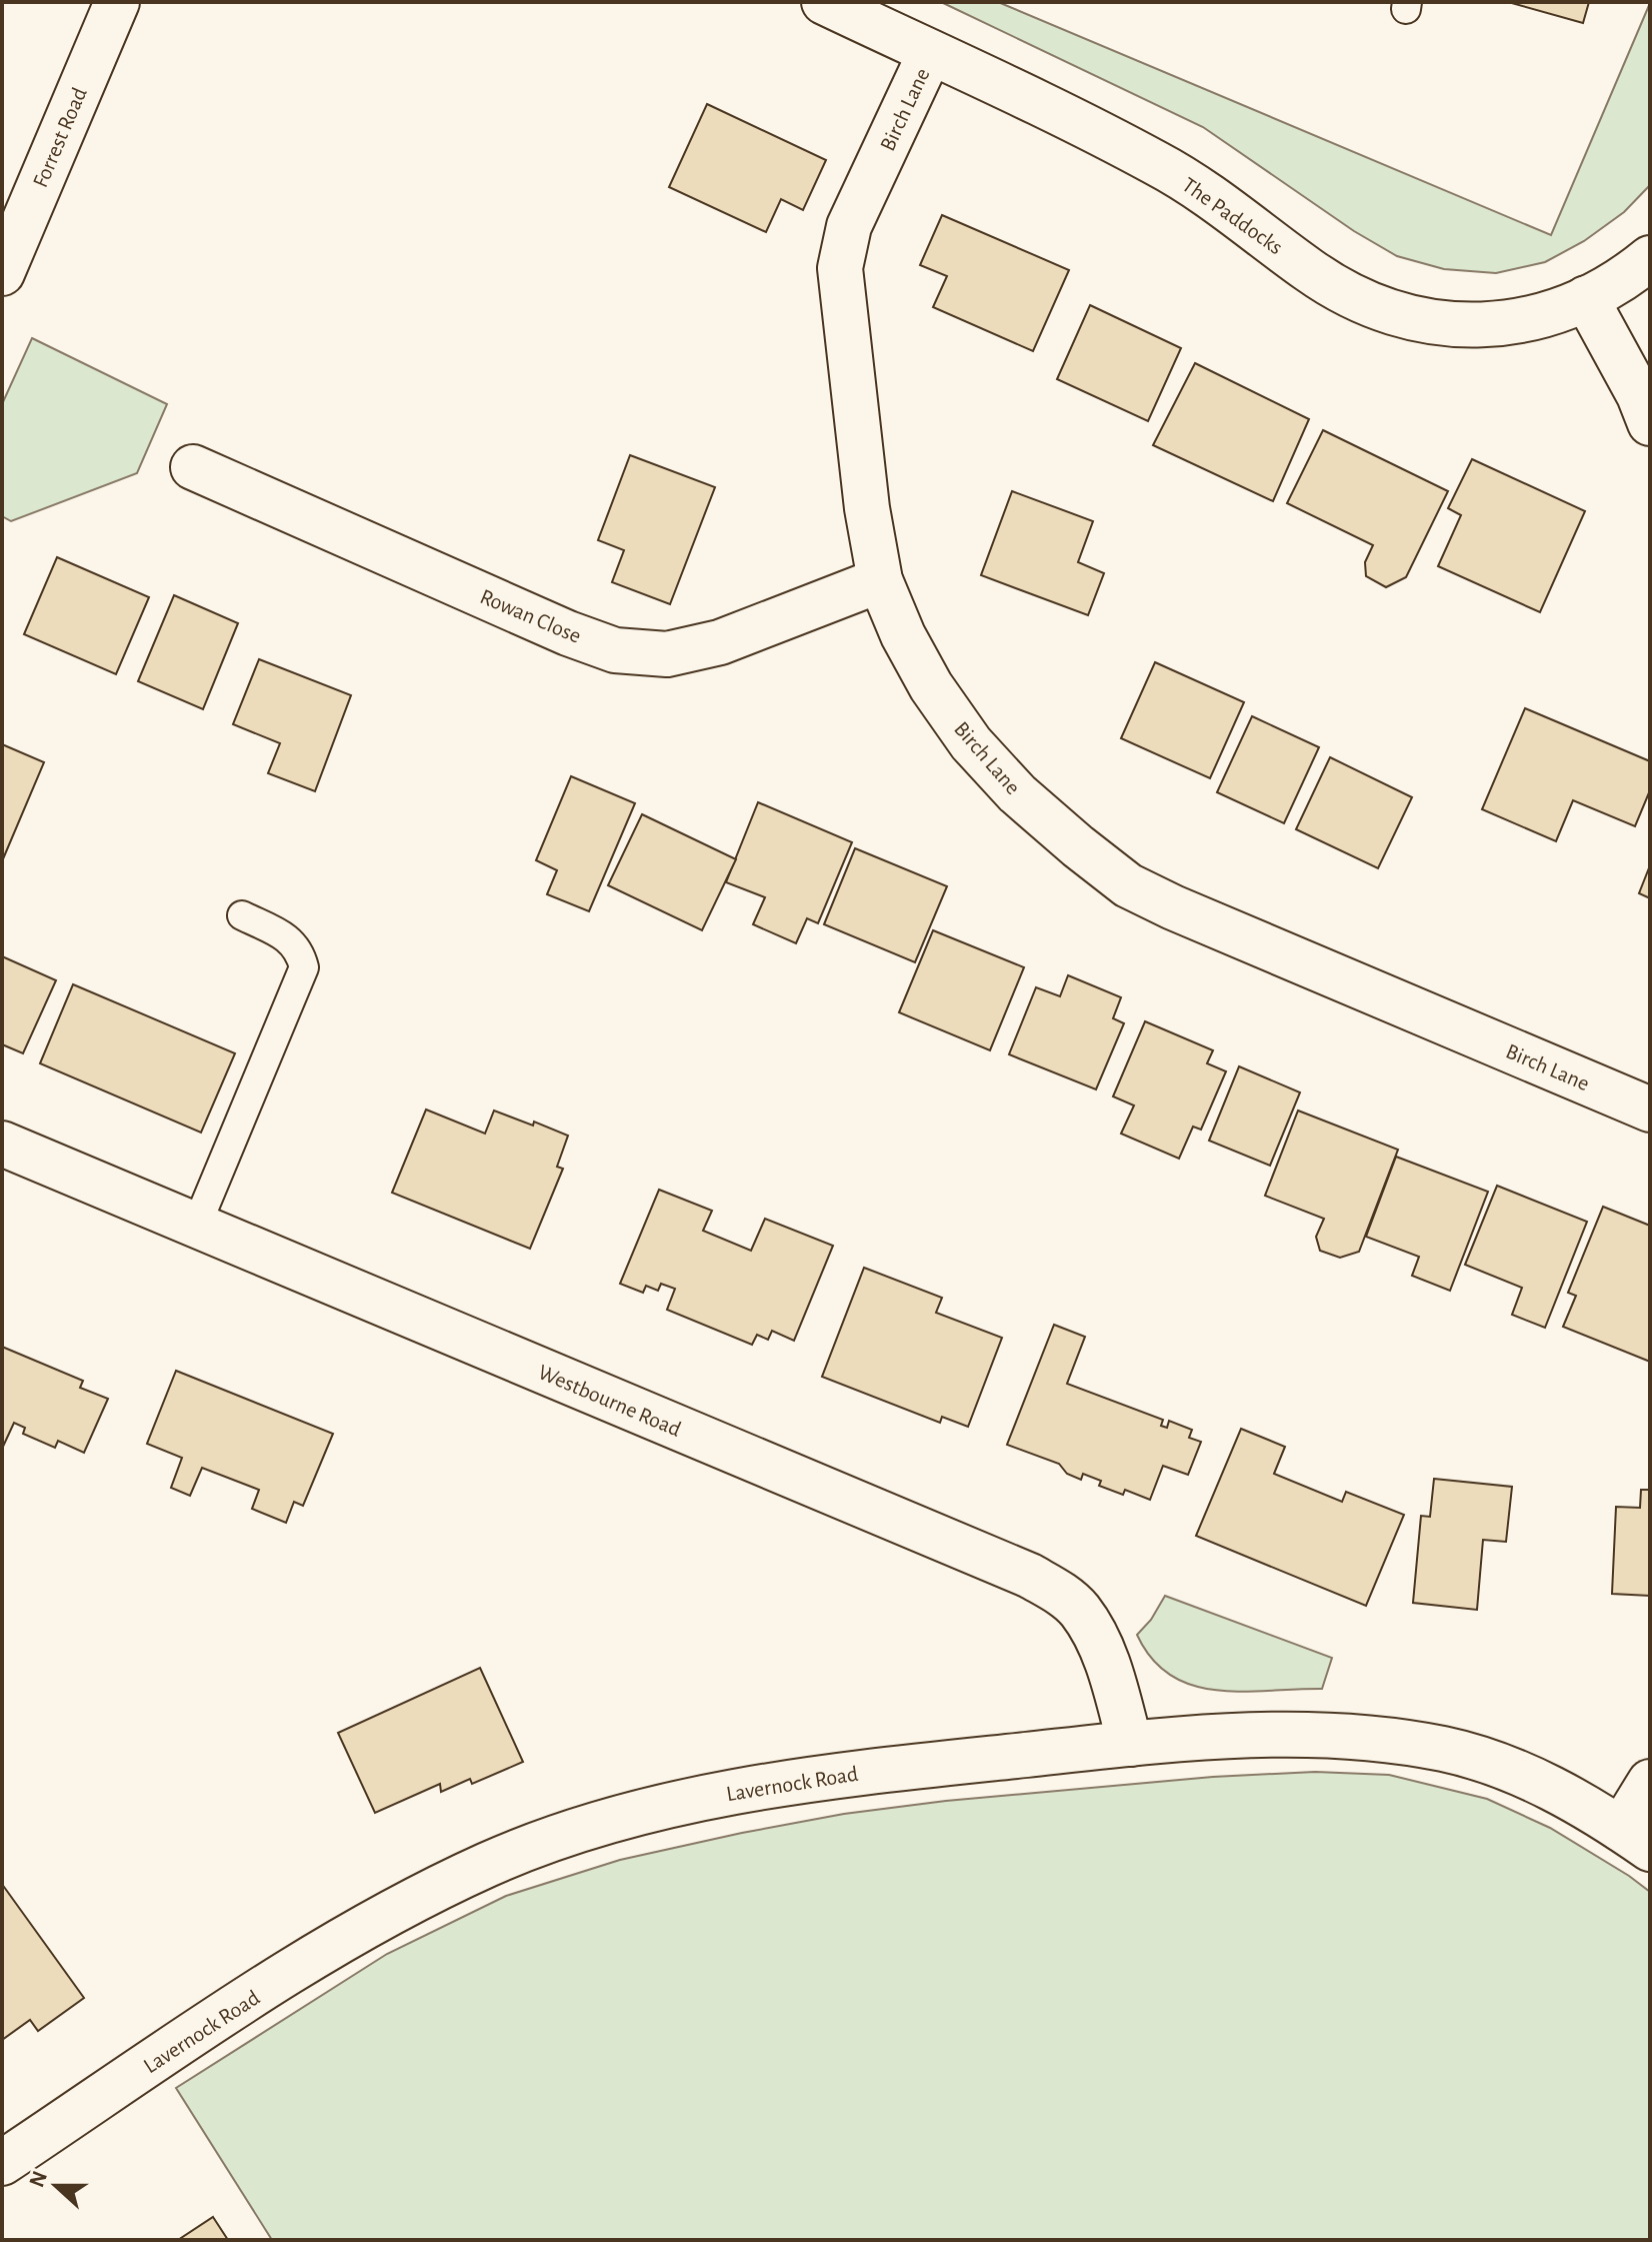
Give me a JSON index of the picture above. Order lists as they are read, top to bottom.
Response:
{
  "streets": {
    "street": [
      "Birch Lane",
      "Forrest Road",
      "The Paddocks",
      "Rowan Close",
      "Westbourne Road",
      "Lavernock Road"
    ]
  },
  "crossings": [
    ["Birch Lane", "The Paddocks"],
    ["Birch Lane", "Rowan Close"],
    ["Westbourne Road", "Lavernock Road"]
  ],
  "north": "left"
}
